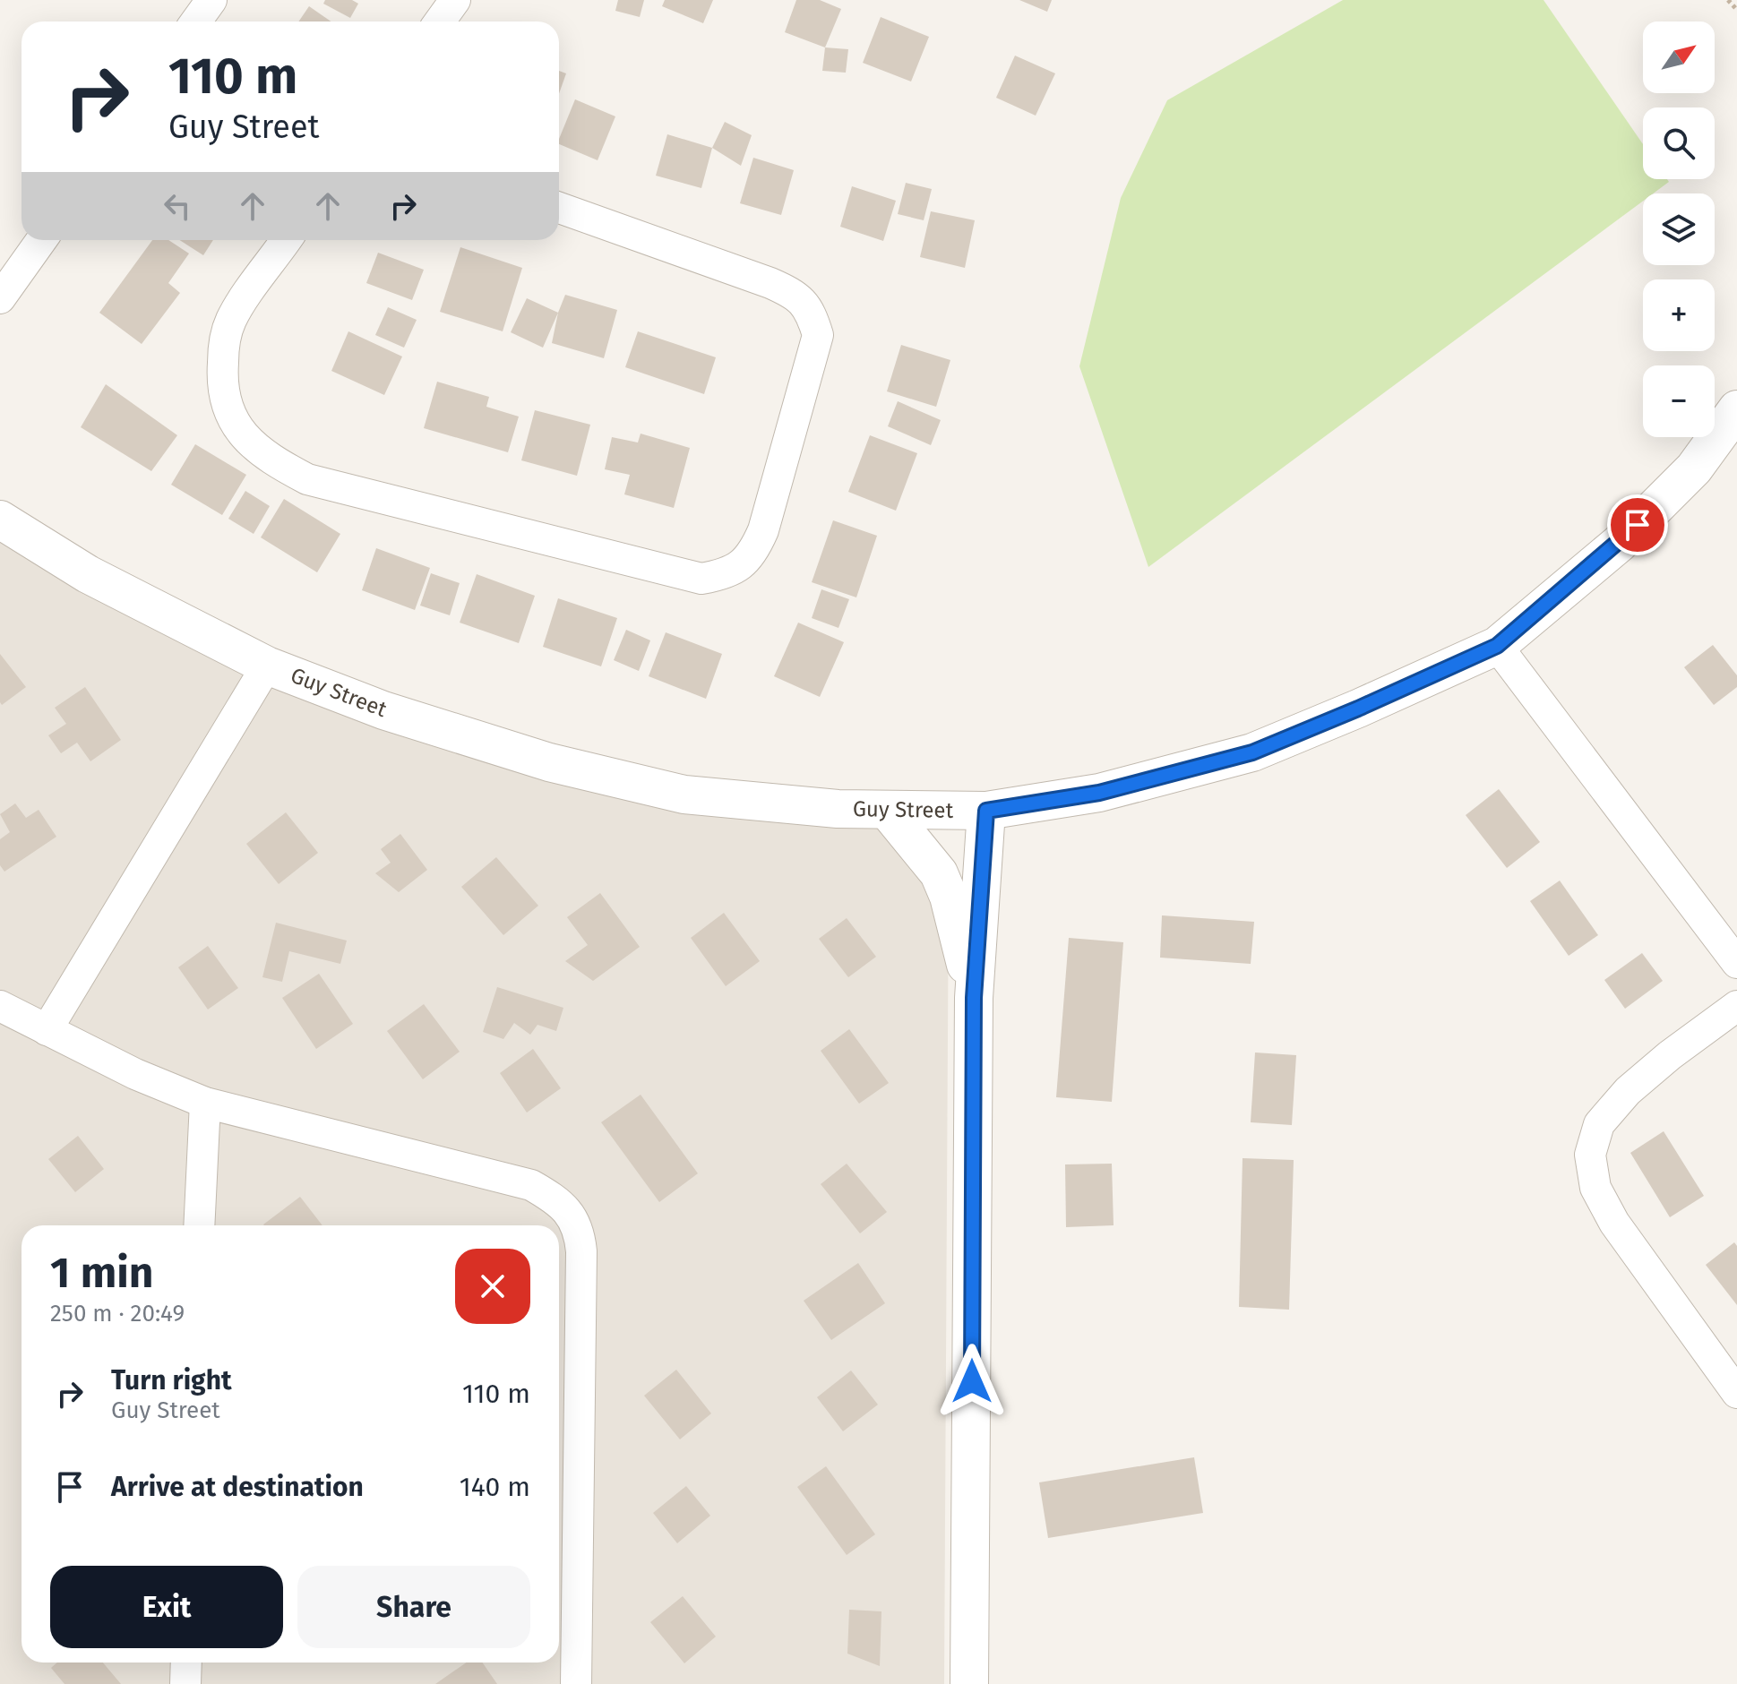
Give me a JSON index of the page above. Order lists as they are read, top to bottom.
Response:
{
  "streets": {
    "street": ["Guy Street"]
  },
  "north": "top right",
  "page": {
    "map_buttons": ["+", "−"],
    "turn": ["110 m", "Guy Street"],
    "heading": ["1 min", "250 m · 20:49"],
    "list": [
      {
        "name": "Turn right",
        "note": "Guy Street",
        "value": "110 m"
      },
      {
        "name": "Arrive at destination",
        "value": "140 m"
      }
    ],
    "buttons": ["Exit", "Share"]
  }
}
